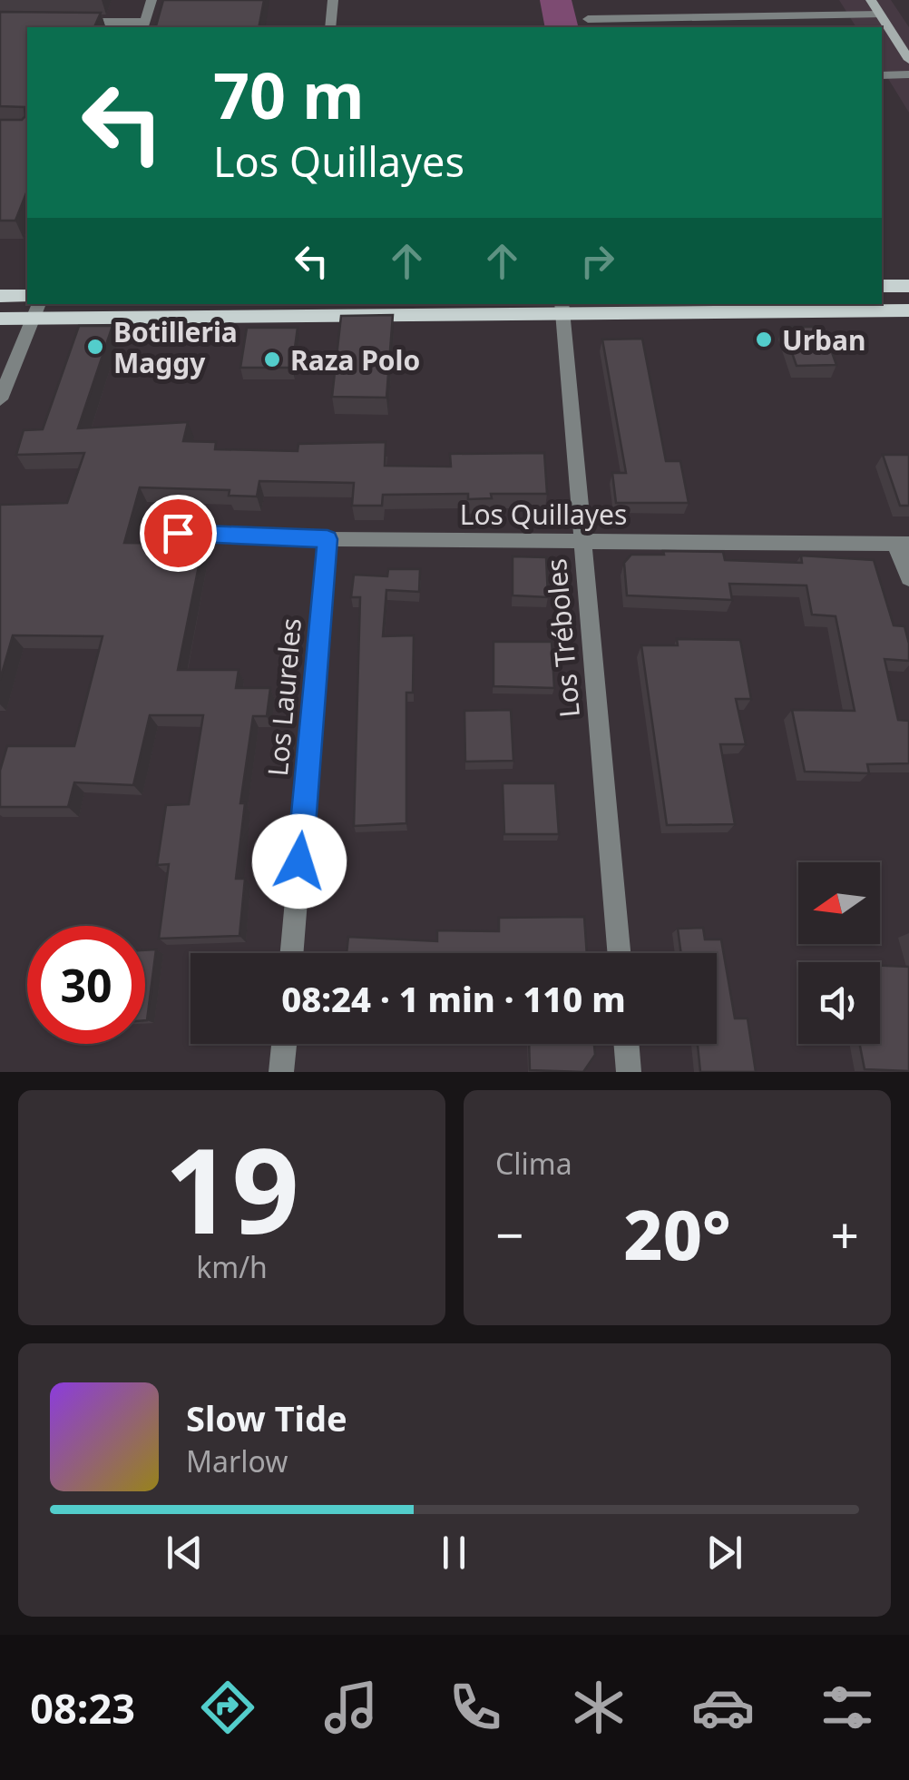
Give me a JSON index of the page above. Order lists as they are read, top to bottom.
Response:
{
  "streets": {
    "street": ["Los Quillayes", "Los Tréboles", "Los Laureles"]
  },
  "crossings": [
    ["Los Quillayes", "Los Tréboles"],
    ["Los Quillayes", "Los Laureles"]
  ],
  "places": ["Urban", "Botilleria Maggy", "Raza Polo"],
  "north": "left",
  "page": {
    "turn": ["70 m", "Los Quillayes"],
    "limit": "30",
    "trip": "08:24 · 1 min · 110 m",
    "tile": [
      ["19", "km/h"],
      "Clima"
    ],
    "heat": ["−", "20°", "+"],
    "song": ["Slow Tide", "Marlow"],
    "tabs": "08:23"
  }
}
